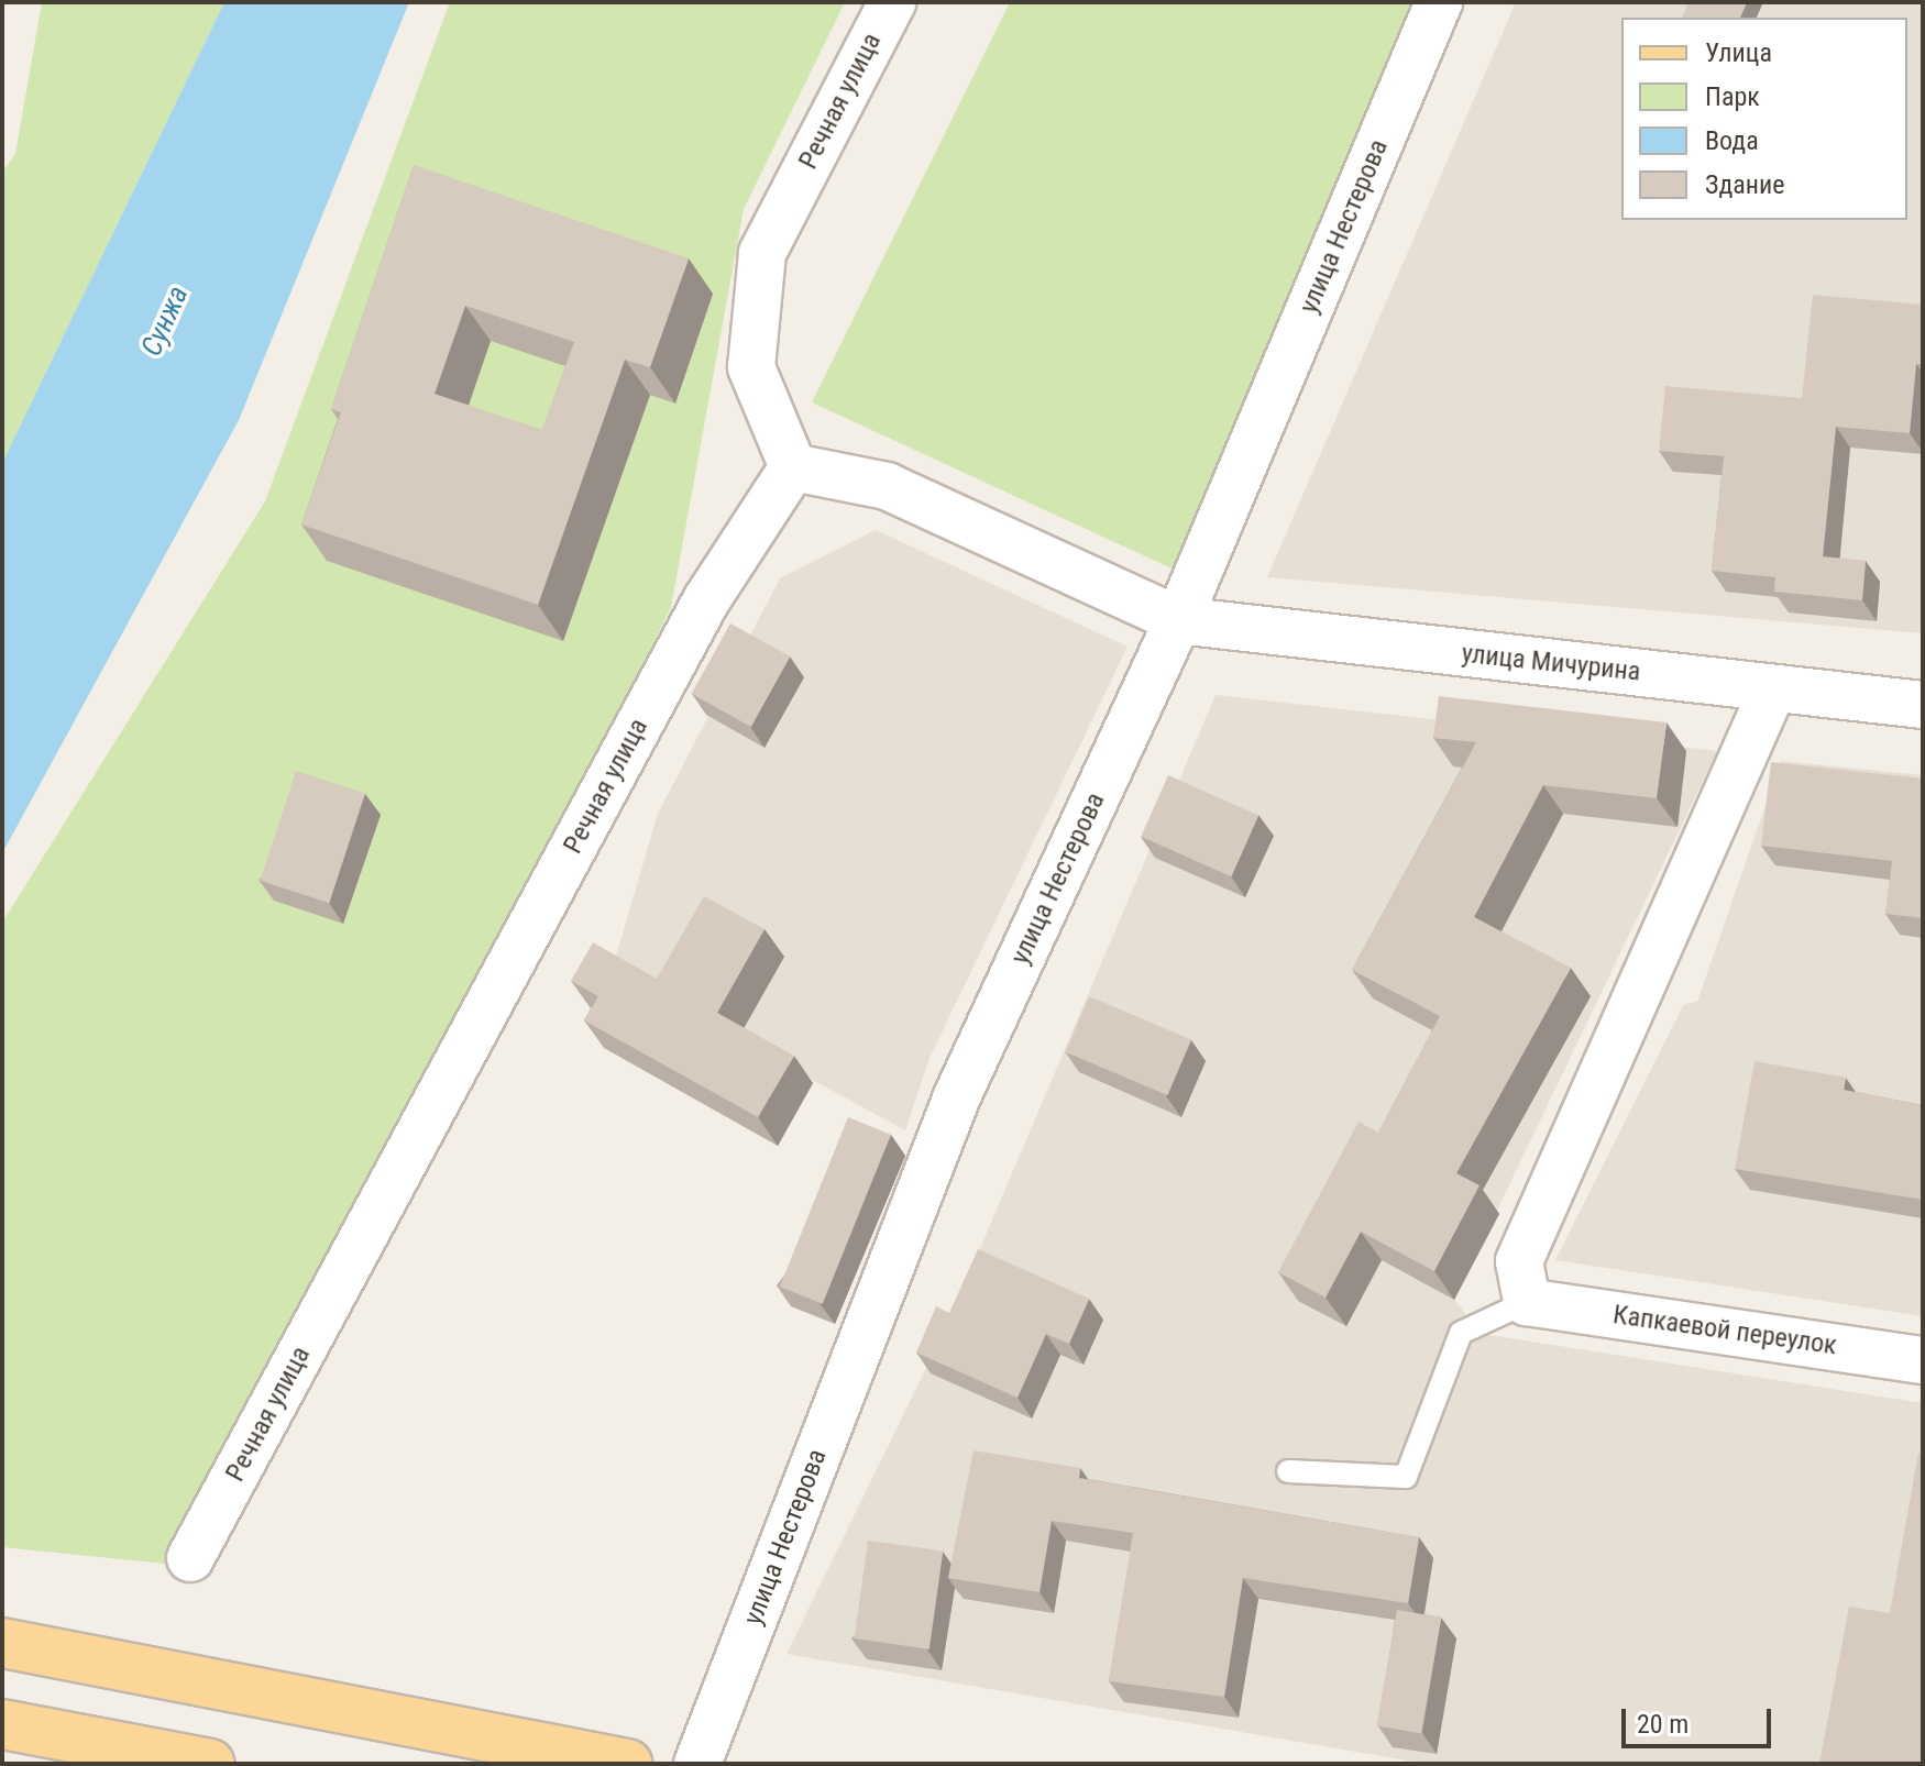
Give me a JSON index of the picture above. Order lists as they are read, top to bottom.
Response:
{
  "streets": {
    "street": [
      "Речная улица",
      "улица Нестерова",
      "улица Мичурина",
      "Капкаевой переулок"
    ]
  },
  "crossings": [
    ["Речная улица", "улица Мичурина"],
    ["улица Нестерова", "улица Мичурина"]
  ],
  "water": ["Сунжа"],
  "legend": [
    "Улица",
    "Парк",
    "Вода",
    "Здание"
  ],
  "scale_bar": "20 m"
}
